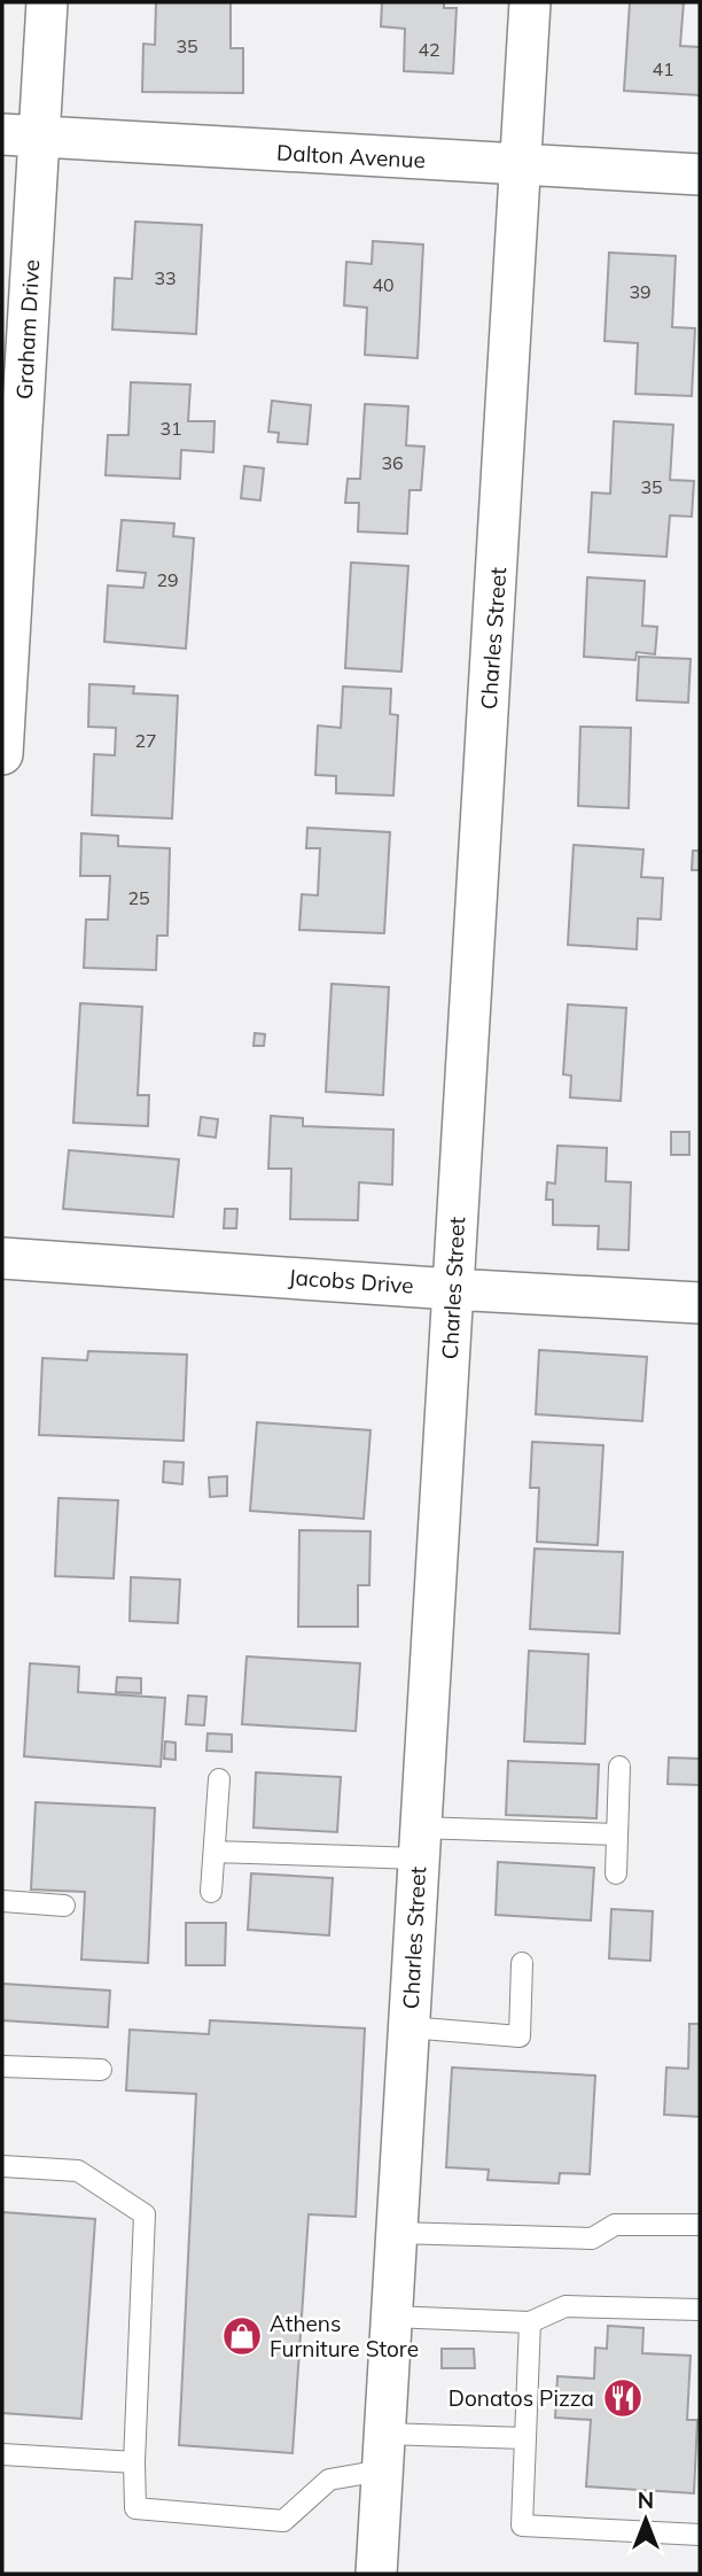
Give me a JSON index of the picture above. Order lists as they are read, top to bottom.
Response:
{
  "streets": {
    "street": [
      "Dalton Avenue",
      "Graham Drive",
      "Charles Street",
      "Jacobs Drive"
    ]
  },
  "crossings": [
    ["Dalton Avenue", "Graham Drive"],
    ["Dalton Avenue", "Charles Street"],
    ["Charles Street", "Jacobs Drive"]
  ],
  "places": {
    "shop": ["Athens Furniture Store"],
    "restaurant": ["Donatos Pizza"]
  },
  "house_numbers": [
    "35",
    "42",
    "41",
    "33",
    "40",
    "39",
    "31",
    "36",
    "35",
    "29",
    "27",
    "25"
  ],
  "north": "top"
}
